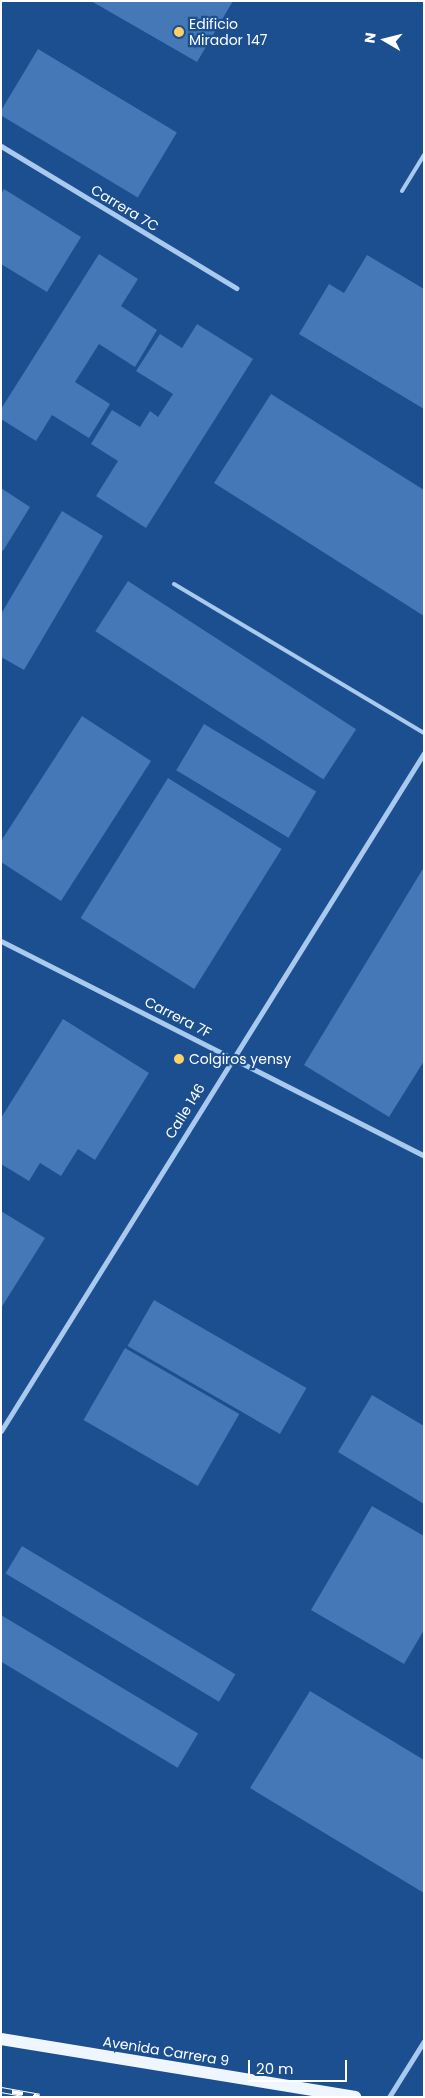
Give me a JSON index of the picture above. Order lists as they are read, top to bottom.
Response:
{
  "streets": {
    "main road": ["Avenida Carrera 9"],
    "street": ["Carrera 7C", "Carrera 7F", "Calle 146"]
  },
  "crossings": [
    ["Carrera 7F", "Calle 146"]
  ],
  "places": ["Edificio Mirador 147", "Colgiros yensy"],
  "scale_bar": "20 m",
  "north": "left"
}
